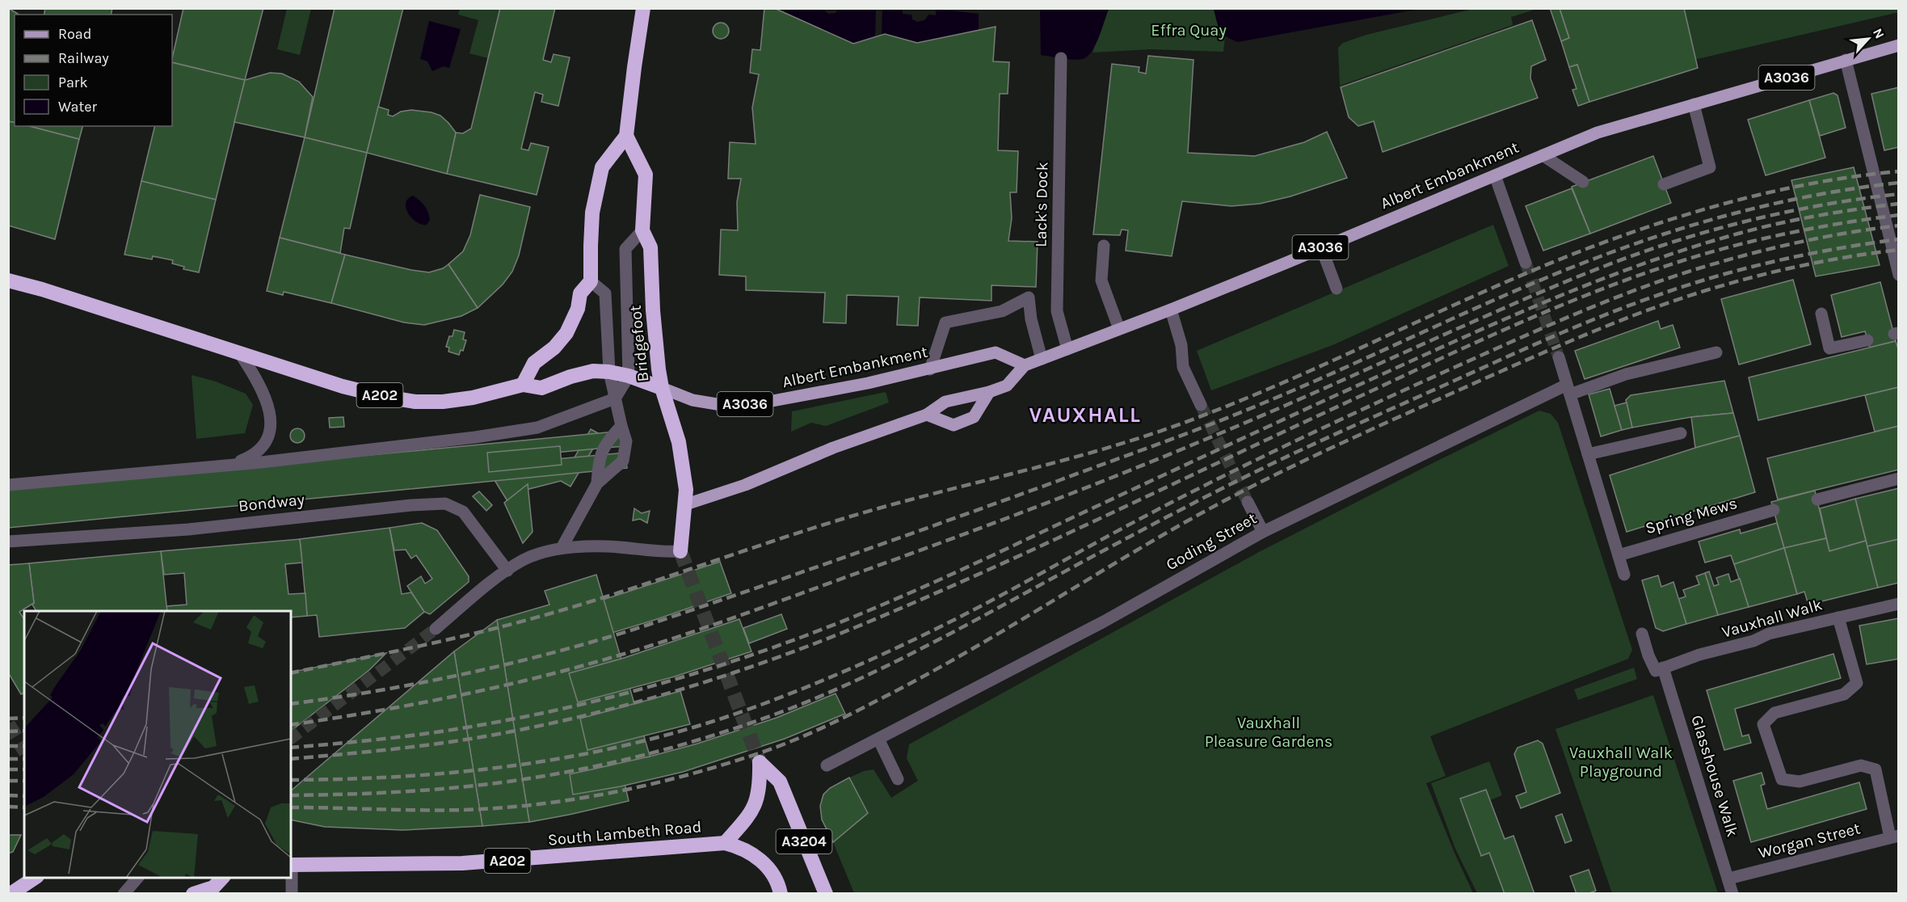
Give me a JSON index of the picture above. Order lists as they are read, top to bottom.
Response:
{
  "streets": {
    "highway": [
      "Bridgefoot",
      "A202",
      "South Lambeth Road",
      "A3204"
    ],
    "main road": ["A3036", "Albert Embankment"],
    "street": [
      "Lack's Dock",
      "Bondway",
      "Spring Mews",
      "Goding Street",
      "Vauxhall Walk",
      "Glasshouse Walk",
      "Worgan Street"
    ]
  },
  "crossings": [
    ["Albert Embankment", "Lack's Dock"],
    ["Albert Embankment", "Bridgefoot"],
    ["Albert Embankment", "A202"],
    ["Bridgefoot", "A202"],
    ["A202", "South Lambeth Road"],
    ["Vauxhall Walk", "Glasshouse Walk"],
    ["Glasshouse Walk", "Worgan Street"]
  ],
  "districts": ["VAUXHALL"],
  "parks": ["Effra Quay", "Vauxhall Pleasure Gardens", "Vauxhall Walk Playground"],
  "legend": [
    "Road",
    "Railway",
    "Park",
    "Water"
  ],
  "north": "top right"
}
